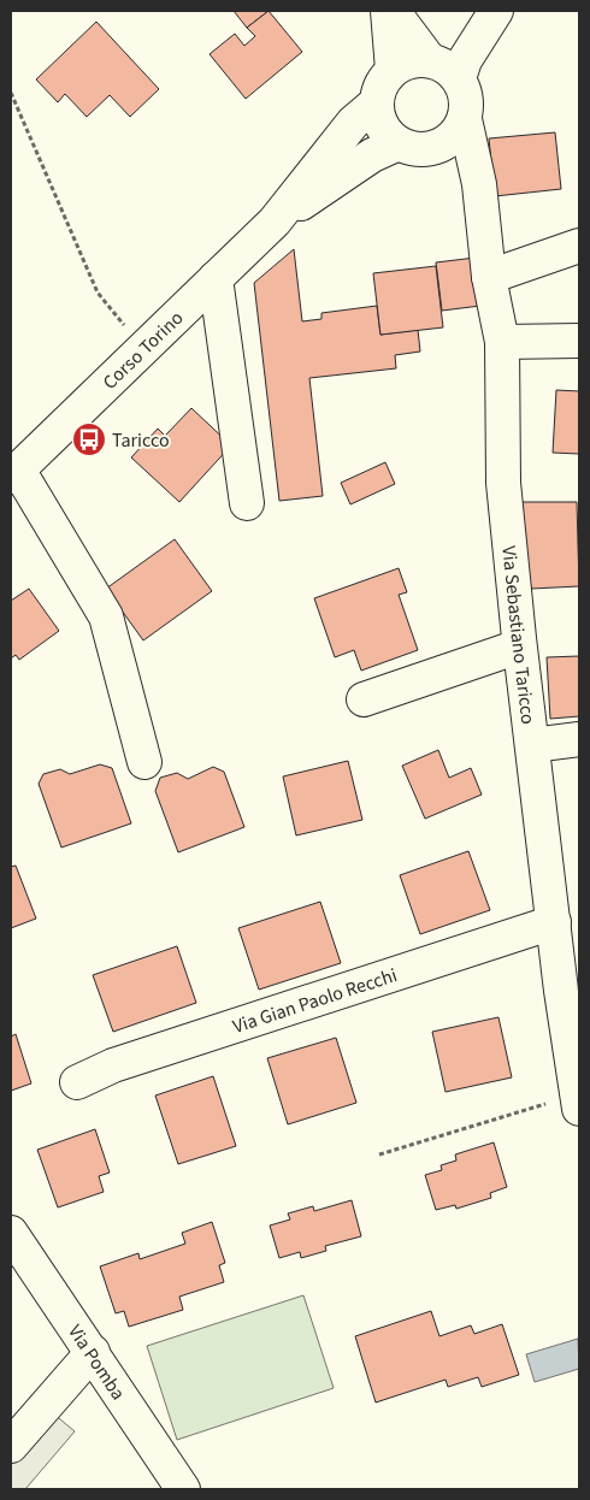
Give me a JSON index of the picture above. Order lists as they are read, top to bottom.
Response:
{
  "streets": {
    "street": [
      "Corso Torino",
      "Via Sebastiano Taricco",
      "Via Gian Paolo Recchi",
      "Via Pomba"
    ]
  },
  "crossings": [
    ["Corso Torino", "Via Sebastiano Taricco"],
    ["Via Sebastiano Taricco", "Via Gian Paolo Recchi"]
  ],
  "places": {
    "bus stop": ["Taricco"]
  }
}
